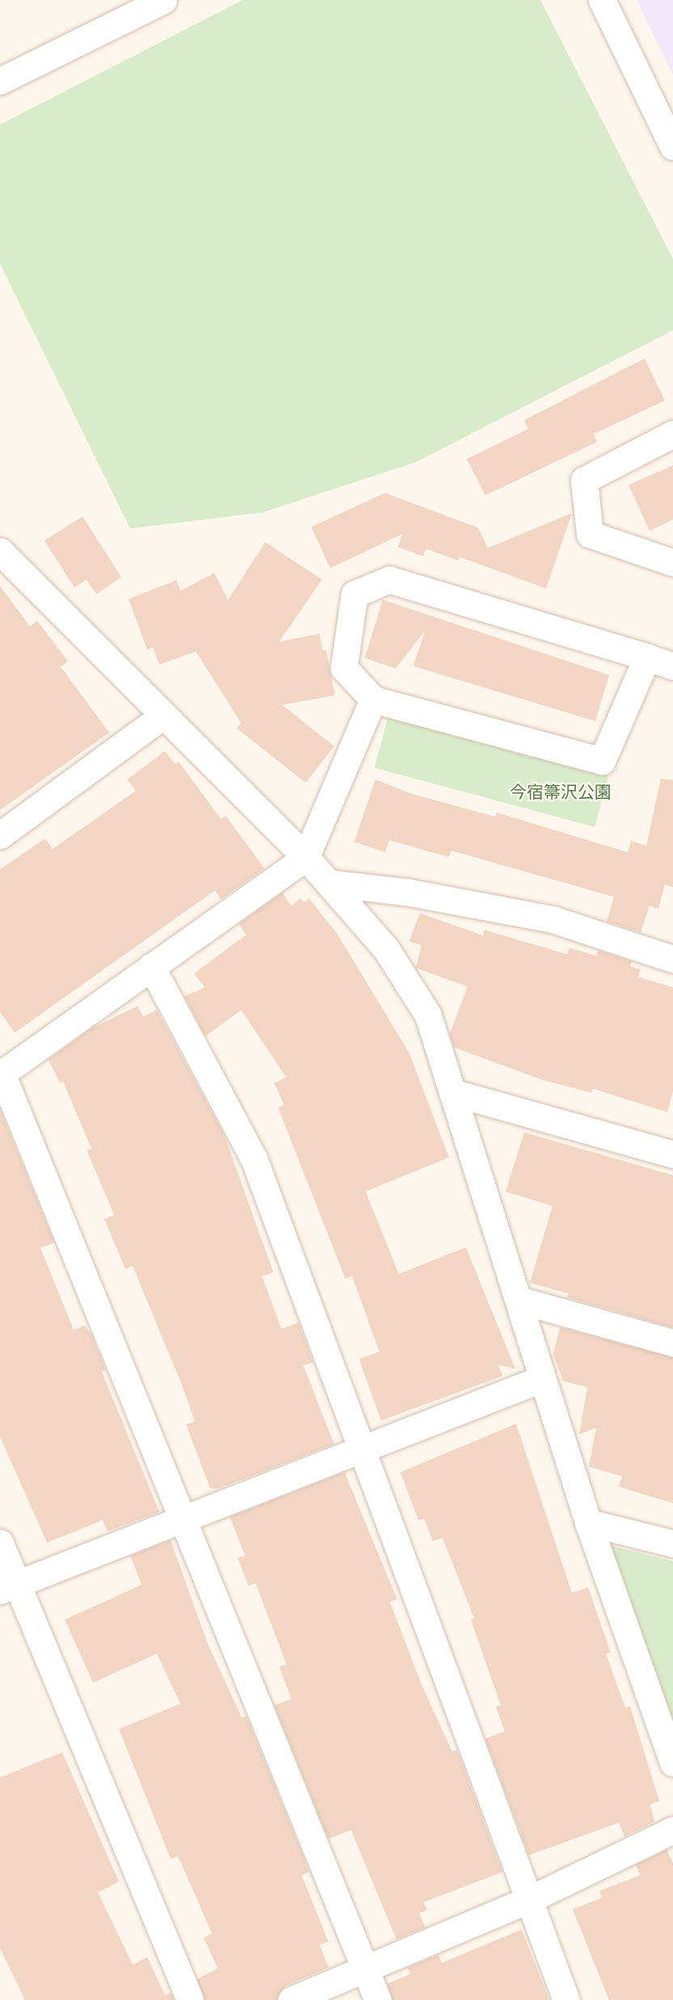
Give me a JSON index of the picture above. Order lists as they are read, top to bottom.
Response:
{
  "parks": ["今宿箒沢公園"]
}
